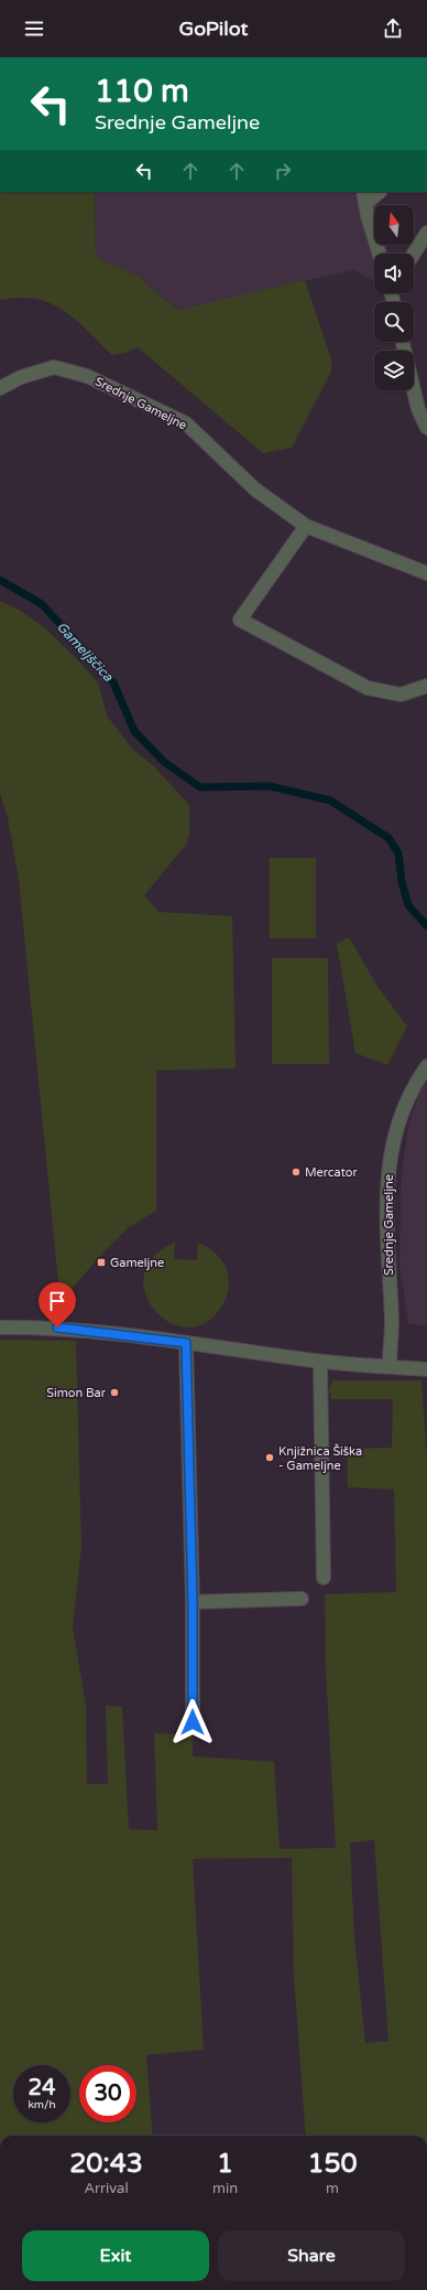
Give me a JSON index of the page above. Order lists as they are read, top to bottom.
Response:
{
  "streets": {
    "street": ["Srednje Gameljne"]
  },
  "water": ["Gameljščica"],
  "places": {
    "other": ["Mercator", "Simon Bar", "Knjižnica Šiška - Gameljne"],
    "transit": ["Gameljne"]
  },
  "north": "top",
  "page": {
    "header": "GoPilot",
    "turn": ["110 m", "Srednje Gameljne"],
    "speed": "24 km/h",
    "limit": "30",
    "eta": [
      "20:43",
      "Arrival",
      "1",
      "min",
      "150",
      "m"
    ],
    "buttons": ["Exit", "Share"]
  }
}
